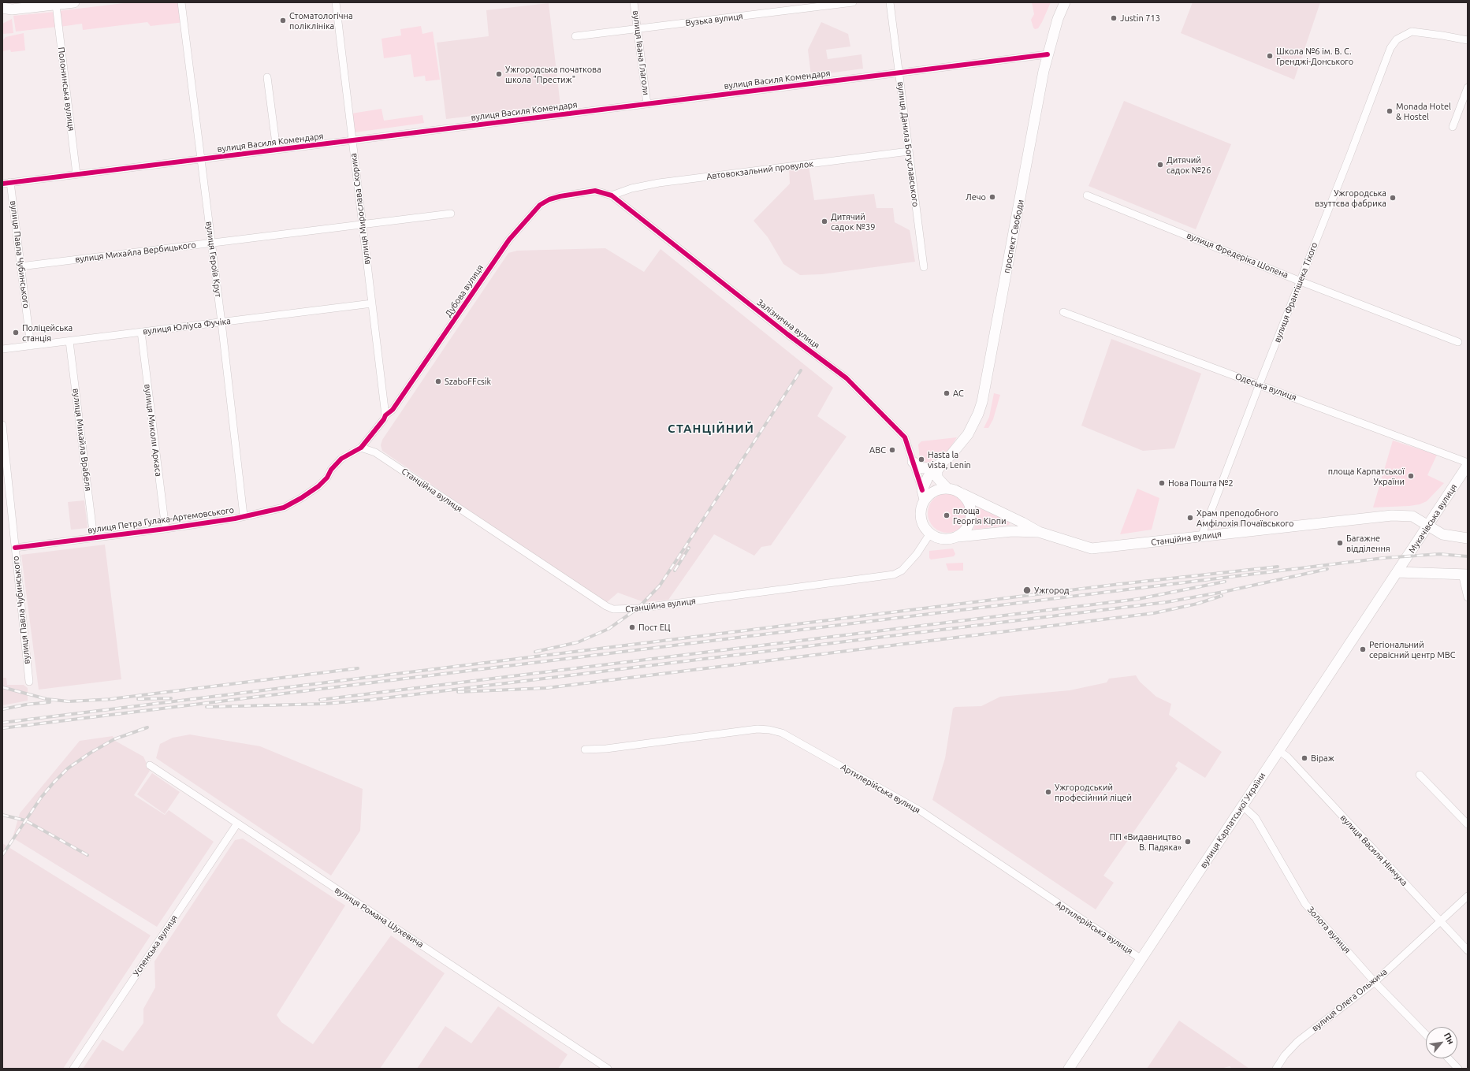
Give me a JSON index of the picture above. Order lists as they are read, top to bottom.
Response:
{
  "streets": {
    "main road": [
      "проспект Свободи",
      "Станційна вулиця",
      "Мукачівська вулиця",
      "вулиця Карпатської України"
    ],
    "street": [
      "Вузька вулиця",
      "вулиця Івана Глаголи",
      "вулиця Василя Комендаря",
      "Полонинська вулиця",
      "вулиця Данила Богуславського",
      "Автовокзальний провулок",
      "вулиця Мирослава Скорика",
      "вулиця Михайла Вербицького",
      "вулиця Павла Чубинського",
      "вулиця Фредеріка Шопена",
      "вулиця Героїв Крут",
      "Дубова вулиця",
      "вулиця Франтішека Тіхого",
      "Залізнична вулиця",
      "вулиця Юліуса Фучіка",
      "Одеська вулиця",
      "вулиця Миколи Аркаса",
      "вулиця Михайла Врабеля",
      "вулиця Петра Гулака-Артемовського",
      "Артилерійська вулиця",
      "вулиця Василя Німчука",
      "вулиця Романа Шухевича",
      "Золота вулиця",
      "Успенська вулиця",
      "вулиця Олега Ольжича"
    ]
  },
  "crossings": [
    ["Вузька вулиця", "вулиця Івана Глаголи"],
    ["вулиця Івана Глаголи", "вулиця Василя Комендаря"],
    ["вулиця Василя Комендаря", "Полонинська вулиця"],
    ["вулиця Василя Комендаря", "вулиця Данила Богуславського"],
    ["вулиця Василя Комендаря", "вулиця Мирослава Скорика"],
    ["вулиця Василя Комендаря", "проспект Свободи"],
    ["вулиця Василя Комендаря", "вулиця Павла Чубинського"],
    ["вулиця Василя Комендаря", "вулиця Героїв Крут"],
    ["вулиця Данила Богуславського", "Автовокзальний провулок"],
    ["Автовокзальний провулок", "Дубова вулиця"],
    ["Автовокзальний провулок", "Залізнична вулиця"],
    ["вулиця Мирослава Скорика", "вулиця Михайла Вербицького"],
    ["вулиця Мирослава Скорика", "Дубова вулиця"],
    ["вулиця Мирослава Скорика", "вулиця Юліуса Фучіка"],
    ["проспект Свободи", "Залізнична вулиця"],
    ["проспект Свободи", "Станційна вулиця"],
    ["вулиця Михайла Вербицького", "вулиця Павла Чубинського"],
    ["вулиця Михайла Вербицького", "вулиця Героїв Крут"],
    ["вулиця Павла Чубинського", "вулиця Юліуса Фучіка"],
    ["вулиця Павла Чубинського", "вулиця Петра Гулака-Артемовського"],
    ["вулиця Фредеріка Шопена", "вулиця Франтішека Тіхого"],
    ["вулиця Героїв Крут", "вулиця Юліуса Фучіка"],
    ["вулиця Героїв Крут", "вулиця Петра Гулака-Артемовського"],
    ["Дубова вулиця", "Залізнична вулиця"],
    ["Дубова вулиця", "Станційна вулиця"],
    ["Дубова вулиця", "вулиця Петра Гулака-Артемовського"],
    ["вулиця Франтішека Тіхого", "Одеська вулиця"],
    ["вулиця Франтішека Тіхого", "Станційна вулиця"],
    ["Залізнична вулиця", "Станційна вулиця"],
    ["вулиця Юліуса Фучіка", "вулиця Миколи Аркаса"],
    ["вулиця Юліуса Фучіка", "вулиця Михайла Врабеля"],
    ["Одеська вулиця", "Мукачівська вулиця"],
    ["вулиця Миколи Аркаса", "вулиця Петра Гулака-Артемовського"],
    ["вулиця Михайла Врабеля", "вулиця Петра Гулака-Артемовського"],
    ["Станційна вулиця", "Мукачівська вулиця"],
    ["Станційна вулиця", "вулиця Петра Гулака-Артемовського"],
    ["Мукачівська вулиця", "вулиця Карпатської України"],
    ["Артилерійська вулиця", "вулиця Карпатської України"],
    ["вулиця Карпатської України", "вулиця Василя Німчука"],
    ["вулиця Карпатської України", "Золота вулиця"],
    ["вулиця Василя Німчука", "вулиця Олега Ольжича"],
    ["вулиця Романа Шухевича", "Успенська вулиця"],
    ["Золота вулиця", "вулиця Олега Ольжича"]
  ],
  "districts": ["СТАНЦІЙНИЙ"],
  "places": [
    "Justin 713",
    "Стоматологічна поліклініка",
    "Школа №6 ім. В. С. Гренджі-Донського",
    "Ужгородська початкова школа \"Престиж\"",
    "Monada Hotel & Hostel",
    "Дитячий садок №26",
    "Лечо",
    "Ужгородська взуттєва фабрика",
    "Дитячий садок №39",
    "Поліцейська станція",
    "SzaboFFcsik",
    "AC",
    "ABC",
    "Hasta la vista, Lenin",
    "площа Карпатської України",
    "Нова Пошта №2",
    "площа Георгія Кірпи",
    "Храм преподобного Амфілохія Почаївського",
    "Багажне відділення",
    "Ужгород",
    "Пост ЕЦ",
    "Регіональний сервісний центр МВС",
    "Віраж",
    "Ужгородський професійний ліцей",
    "ПП «Видавництво В. Падяка»"
  ],
  "north": "top right"
}
